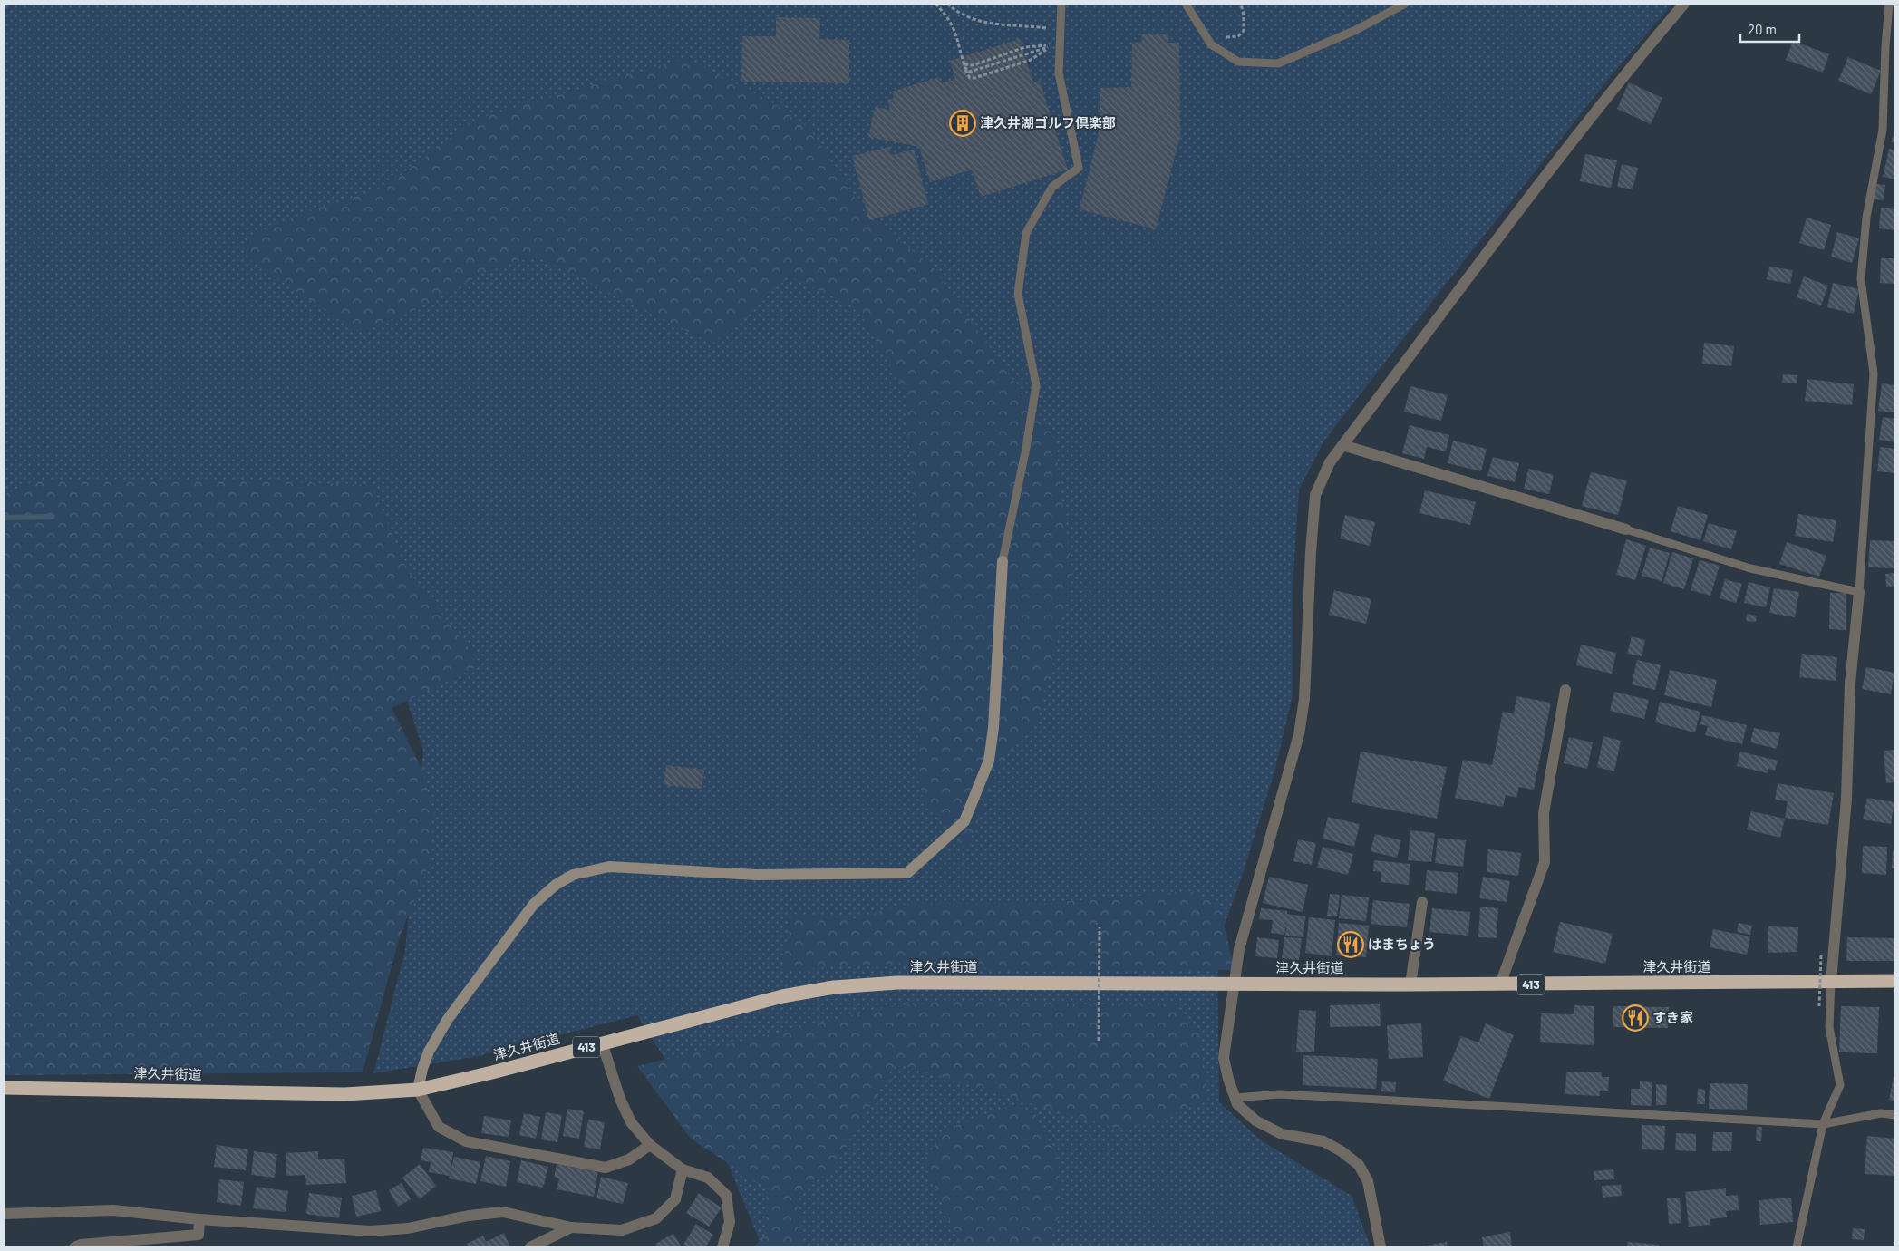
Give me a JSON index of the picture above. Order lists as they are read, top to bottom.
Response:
{
  "streets": {
    "highway": ["津久井街道", "413"]
  },
  "places": {
    "building": ["津久井湖ゴルフ倶楽部"],
    "restaurant": ["はまちょう", "すき家"]
  },
  "scale_bar": "20 m"
}
